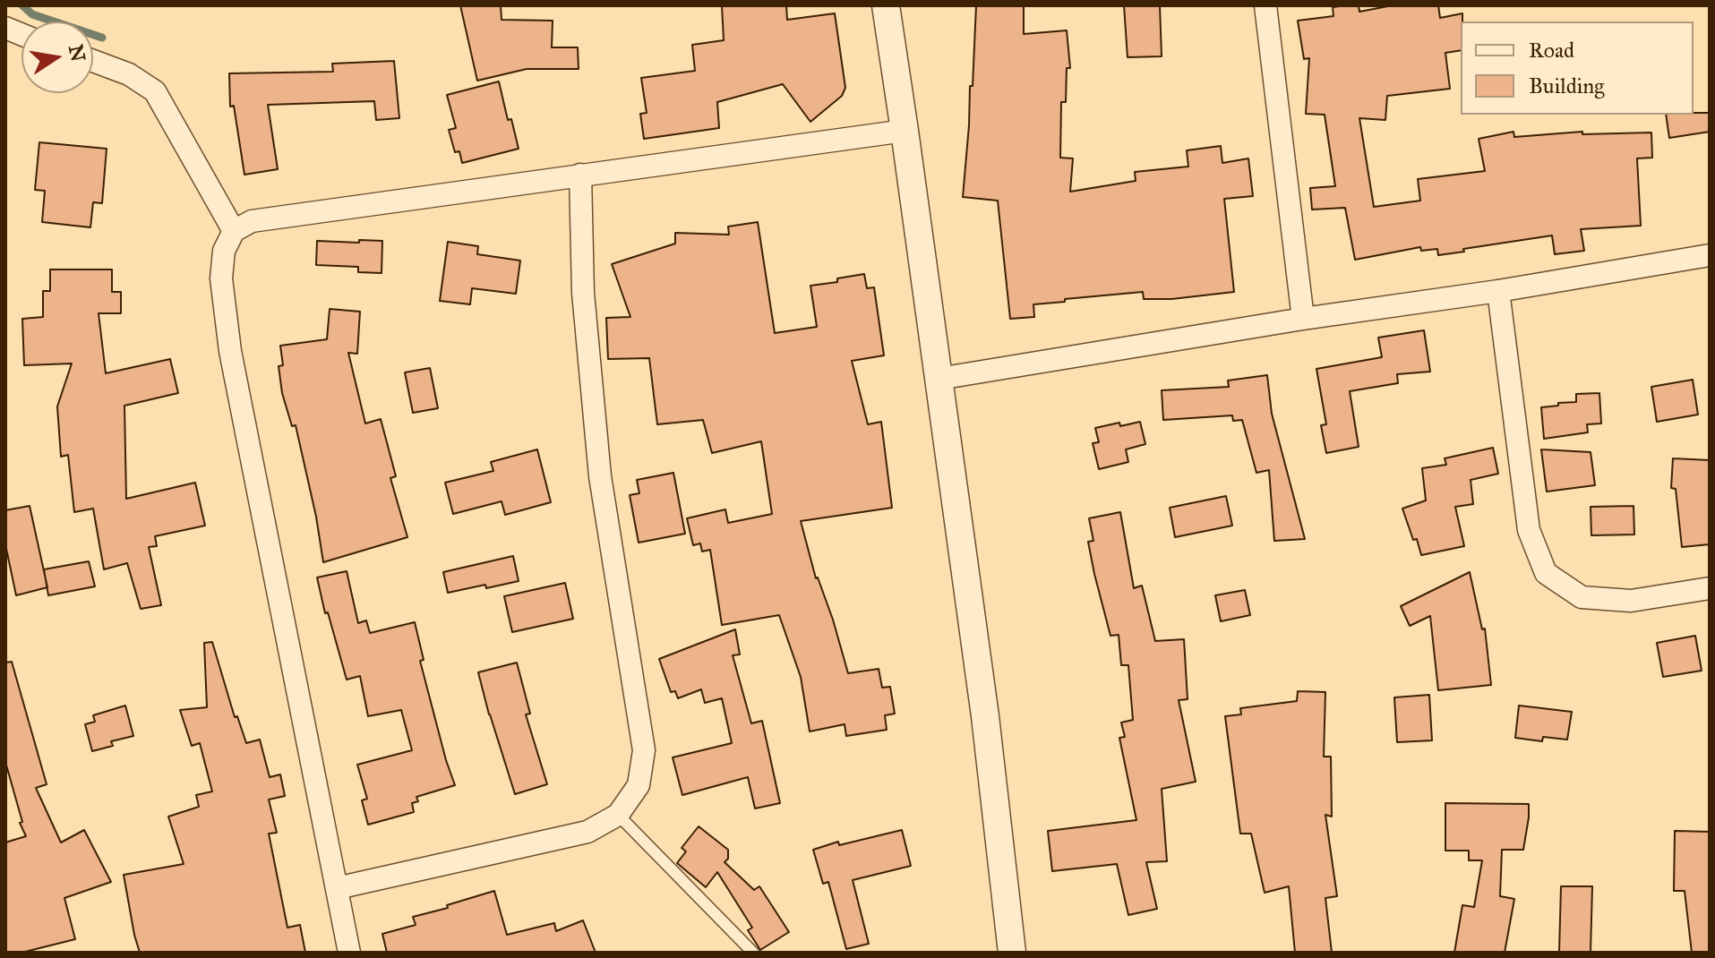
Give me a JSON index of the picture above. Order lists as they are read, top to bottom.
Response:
{
  "legend": ["Road", "Building"],
  "north": "right"
}
